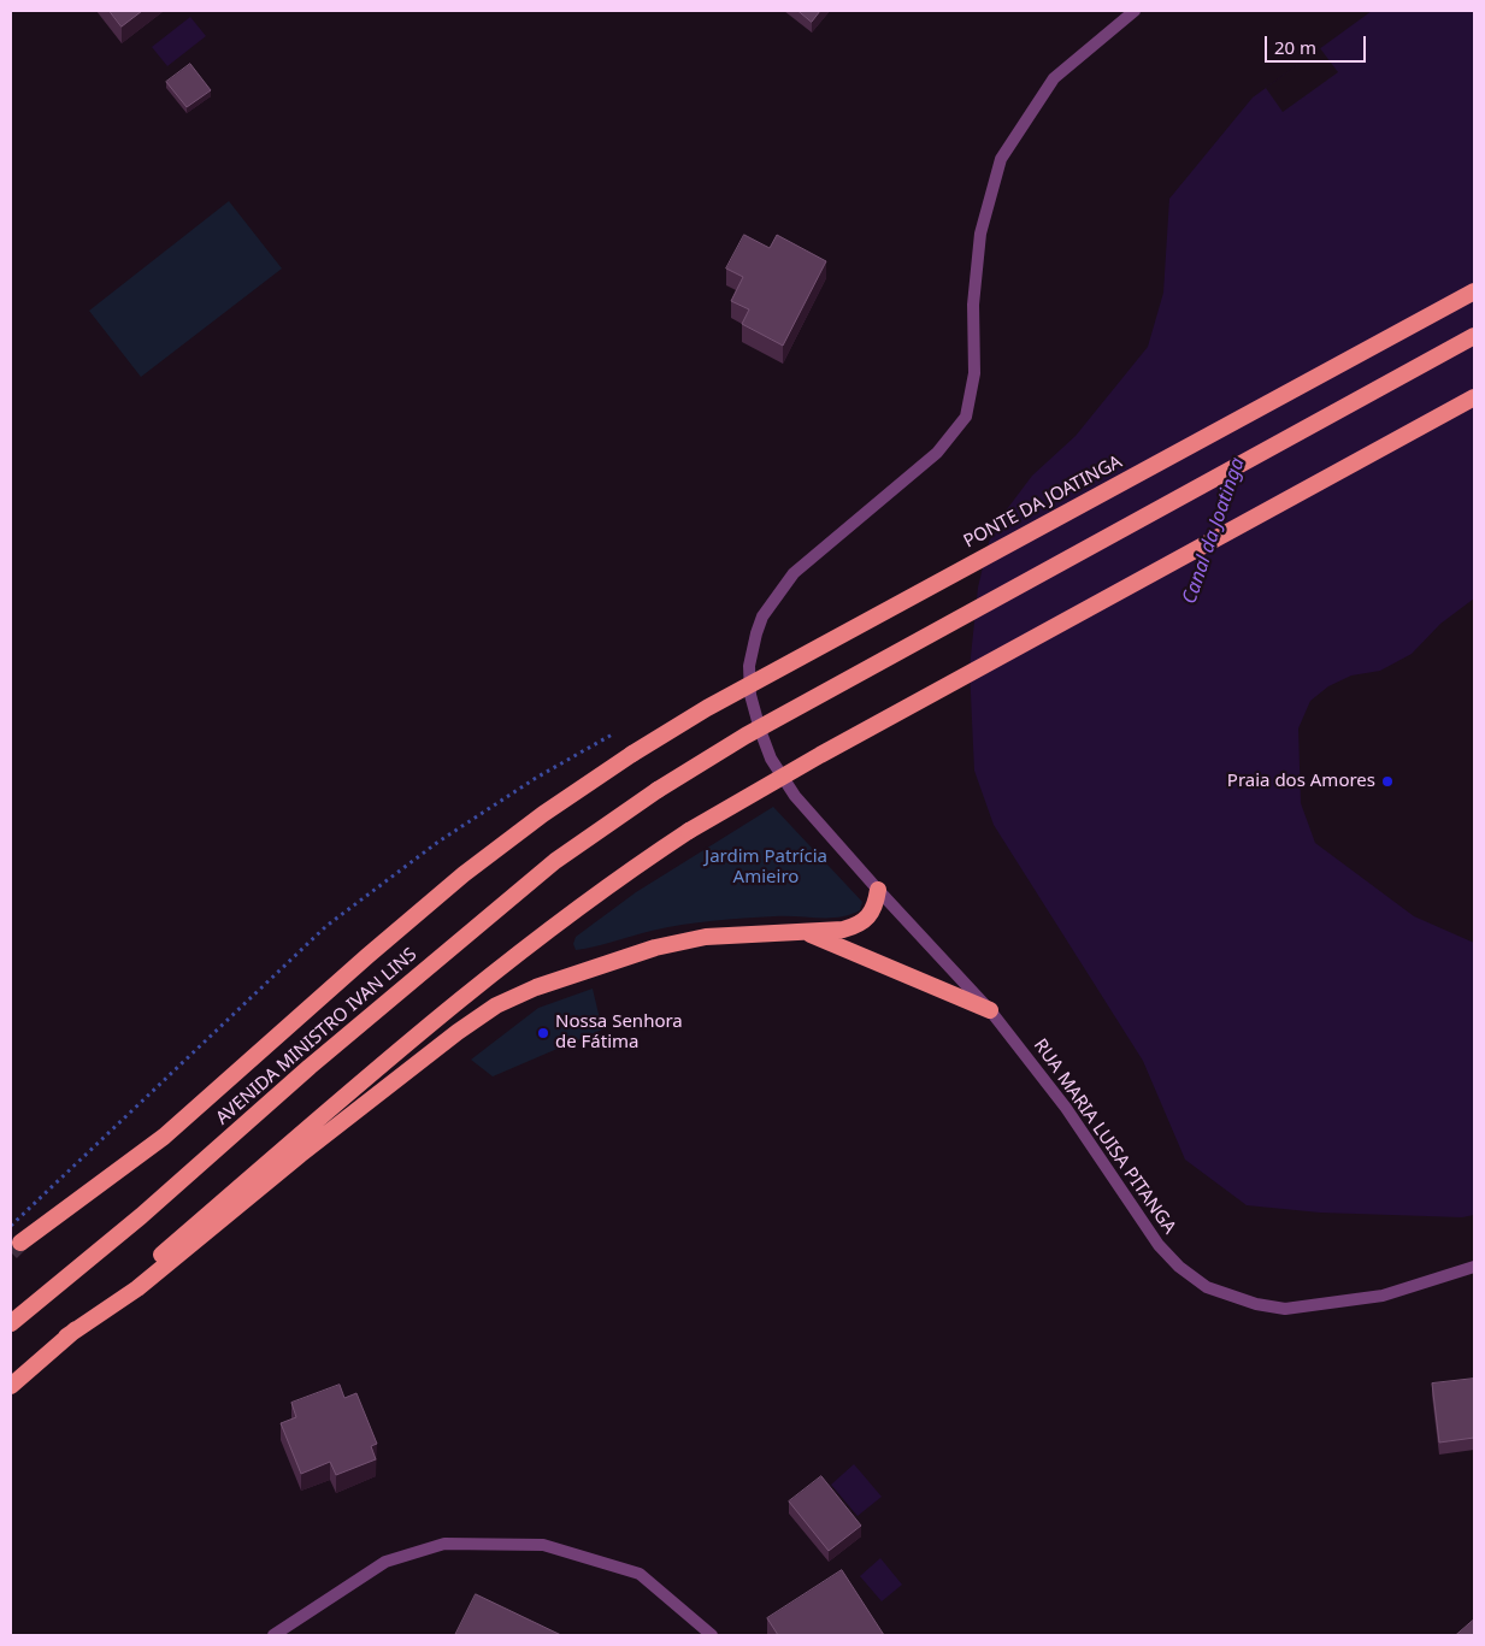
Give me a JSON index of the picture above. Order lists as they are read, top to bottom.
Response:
{
  "streets": {
    "highway": ["PONTE DA JOATINGA", "AVENIDA MINISTRO IVAN LINS"],
    "street": ["RUA MARIA LUISA PITANGA"]
  },
  "water": ["Canal da Joatinga"],
  "parks": ["Jardim Patrícia Amieiro"],
  "places": ["Praia dos Amores", "Nossa Senhora de Fátima"],
  "scale_bar": "20 m"
}
